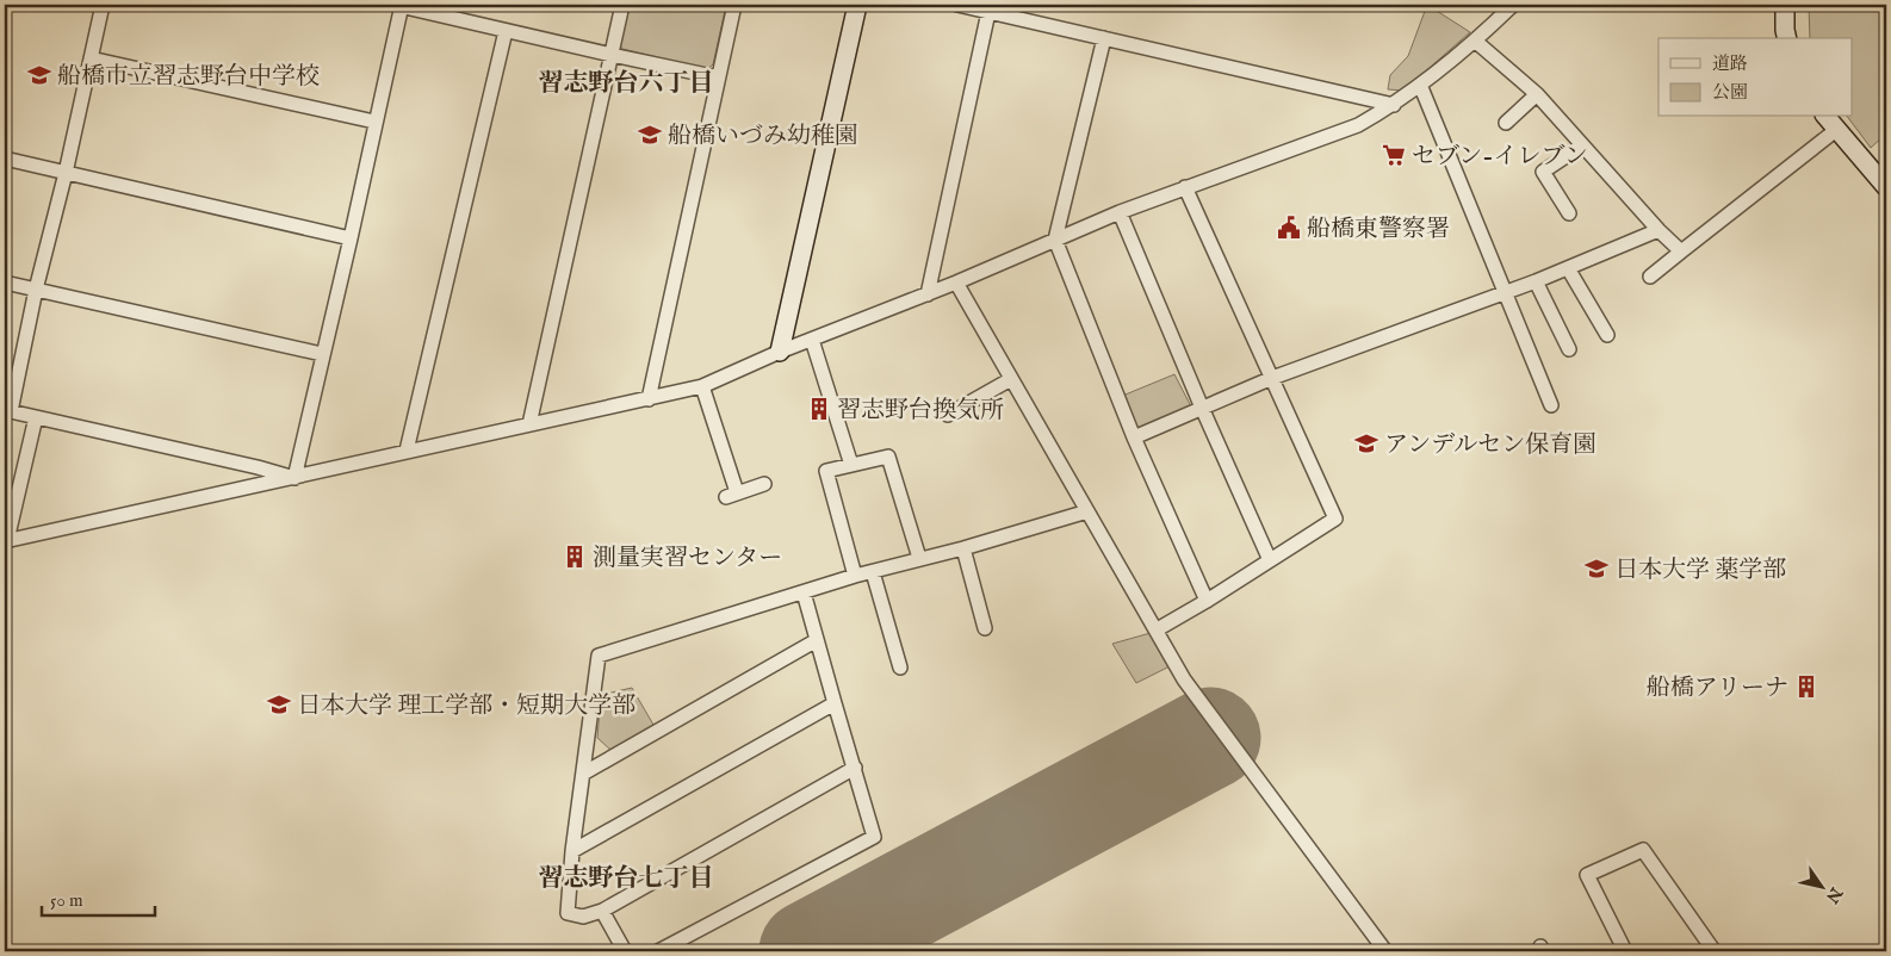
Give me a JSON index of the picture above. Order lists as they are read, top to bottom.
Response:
{
  "districts": ["習志野台六丁目", "習志野台七丁目"],
  "places": {
    "school or university": [
      "船橋市立習志野台中学校",
      "船橋いづみ幼稚園",
      "アンデルセン保育園",
      "日本大学 薬学部",
      "日本大学 理工学部・短期大学部"
    ],
    "supermarket": ["セブン-イレブン"],
    "public building": ["船橋東警察署"],
    "building": ["習志野台換気所", "測量実習センター", "船橋アリーナ"]
  },
  "legend": ["道路", "公園"],
  "scale_bar": "50 m",
  "north": "bottom right"
}
